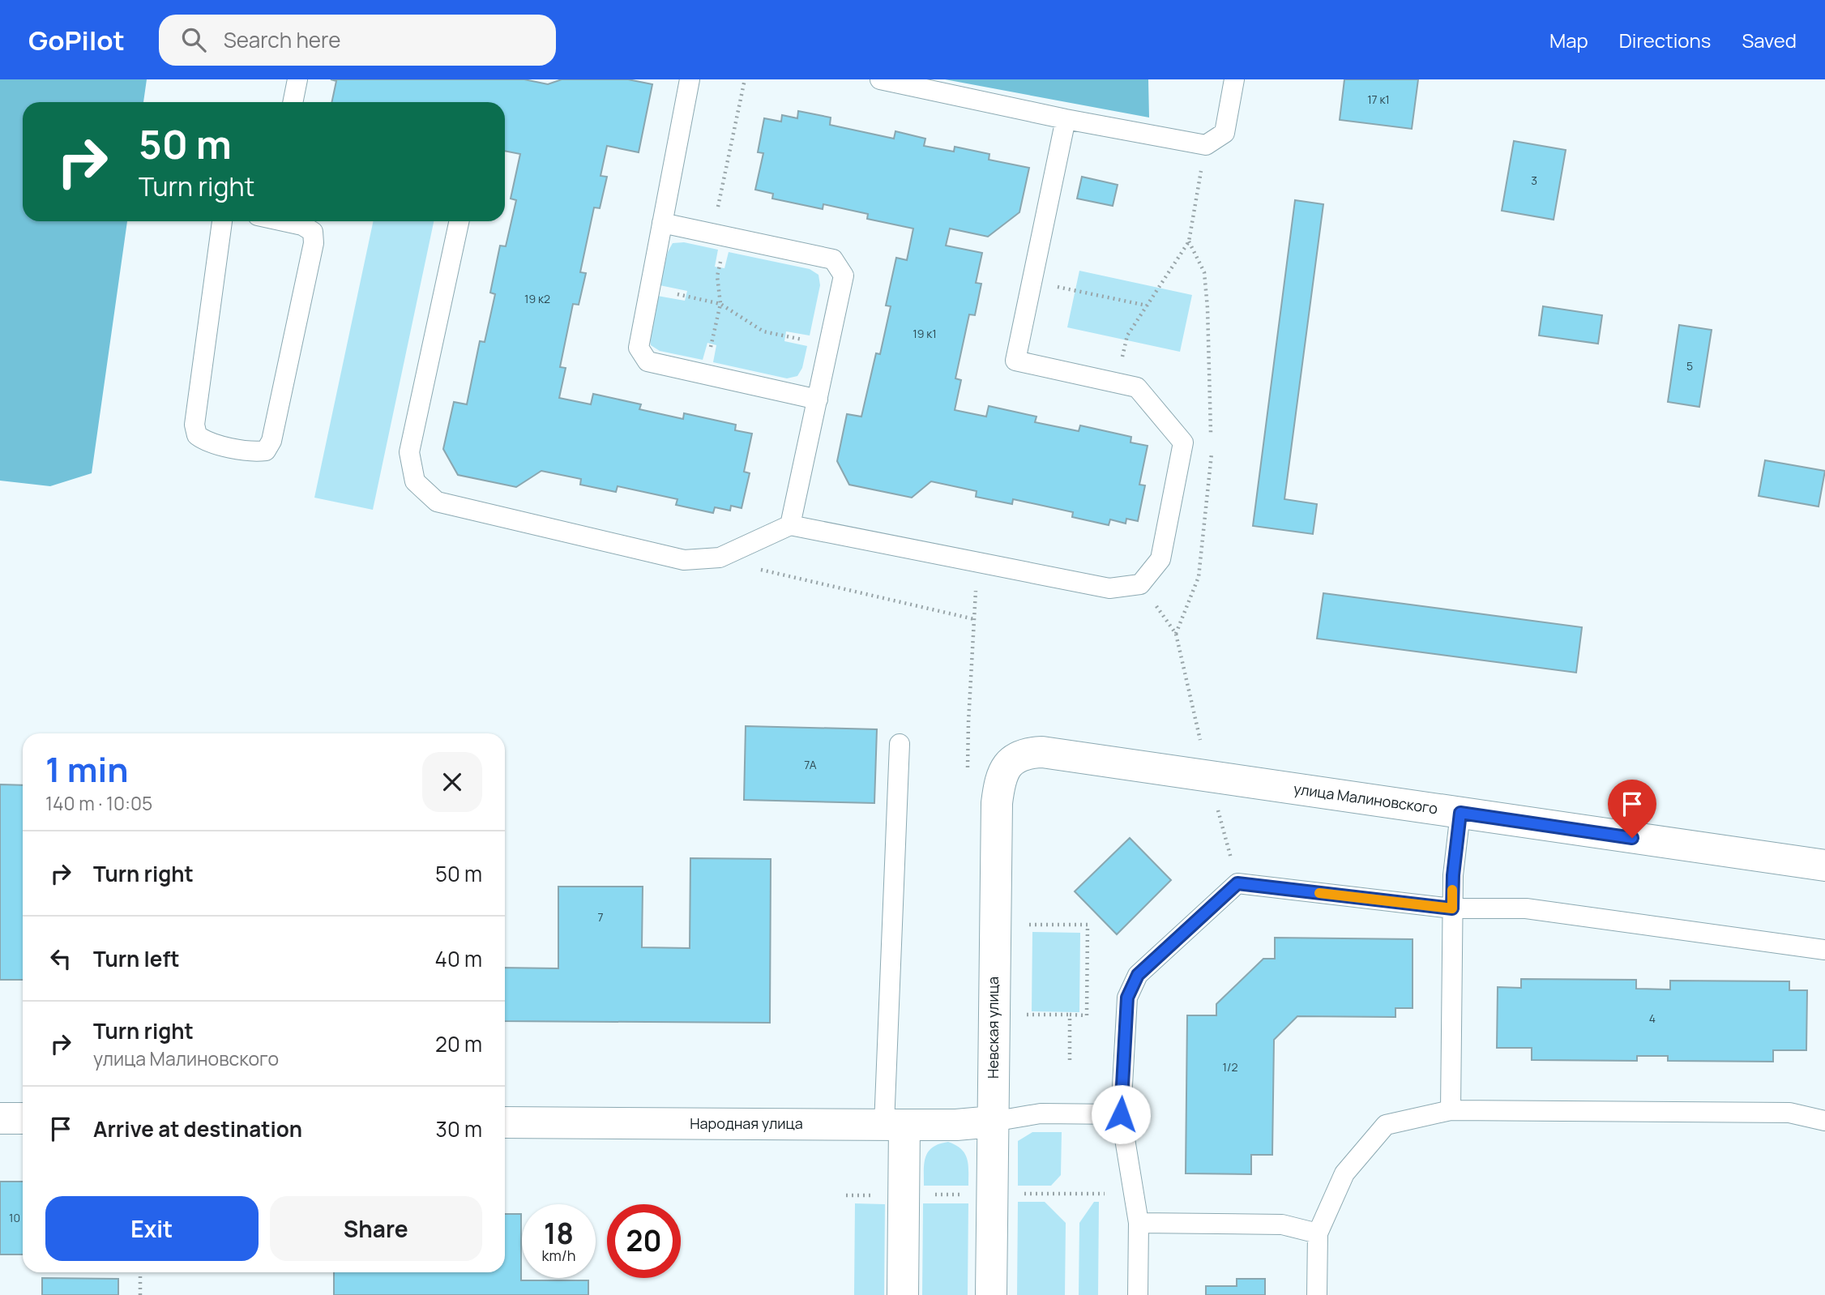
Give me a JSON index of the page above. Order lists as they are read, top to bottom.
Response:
{
  "streets": {
    "street": ["улица Малиновского", "Невская улица", "Народная улица"]
  },
  "crossings": [
    ["улица Малиновского", "Невская улица"],
    ["Невская улица", "Народная улица"]
  ],
  "house_numbers": [
    "17 к1",
    "3",
    "19 к2",
    "19 к1",
    "5",
    "7А",
    "7",
    "4",
    "1/2",
    "10"
  ],
  "page": {
    "header": "GoPilot",
    "search": "Search here",
    "nav": ["Map", "Directions", "Saved"],
    "turn": ["50 m", "Turn right"],
    "heading": ["1 min", "140 m · 10:05"],
    "list": [
      {
        "name": "Turn right",
        "value": "50 m"
      },
      {
        "name": "Turn left",
        "value": "40 m"
      },
      {
        "name": "Turn right",
        "note": "улица Малиновского",
        "value": "20 m"
      },
      {
        "name": "Arrive at destination",
        "value": "30 m"
      }
    ],
    "buttons": ["Exit", "Share"],
    "speed": "18 km/h",
    "limit": "20"
  }
}
